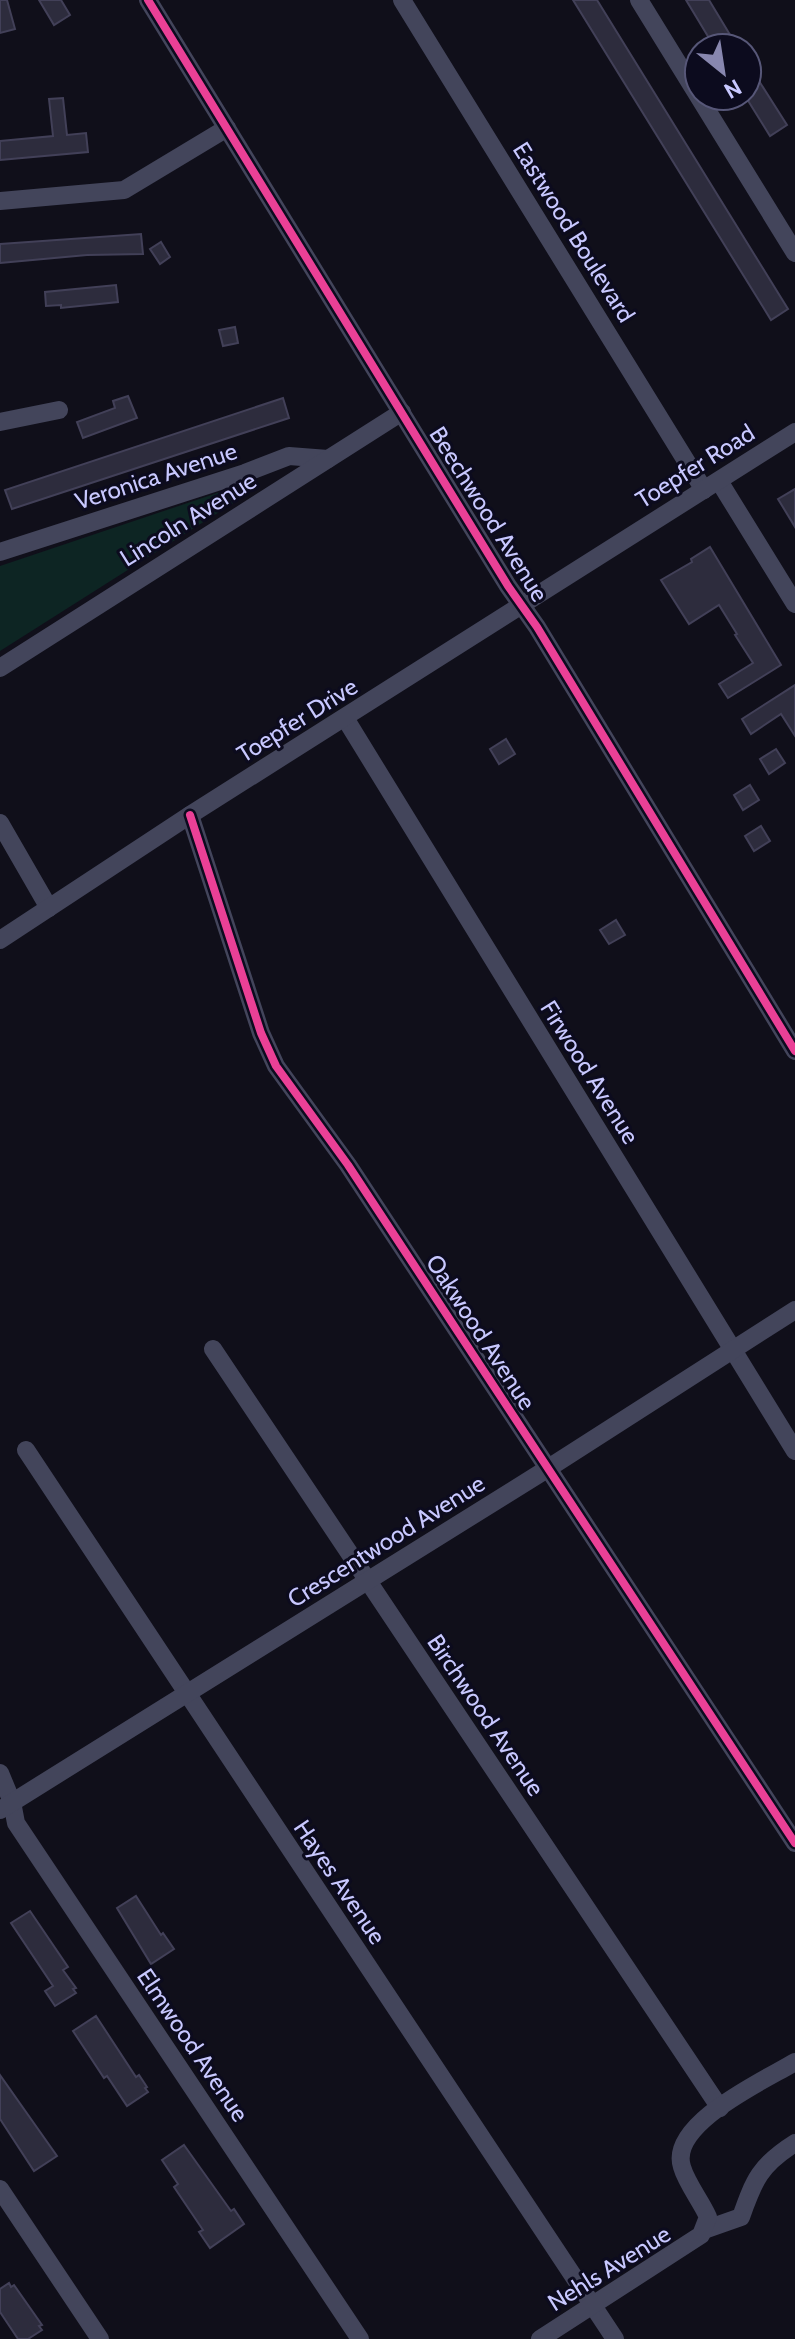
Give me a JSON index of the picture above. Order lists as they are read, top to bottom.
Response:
{
  "streets": {
    "street": [
      "Eastwood Boulevard",
      "Toepfer Road",
      "Veronica Avenue",
      "Beechwood Avenue",
      "Lincoln Avenue",
      "Toepfer Drive",
      "Firwood Avenue",
      "Oakwood Avenue",
      "Crescentwood Avenue",
      "Birchwood Avenue",
      "Hayes Avenue",
      "Elmwood Avenue",
      "Nehls Avenue"
    ]
  },
  "crossings": [
    ["Eastwood Boulevard", "Toepfer Road"],
    ["Toepfer Road", "Toepfer Drive"],
    ["Veronica Avenue", "Lincoln Avenue"],
    ["Beechwood Avenue", "Lincoln Avenue"],
    ["Beechwood Avenue", "Toepfer Drive"],
    ["Toepfer Drive", "Firwood Avenue"],
    ["Toepfer Drive", "Oakwood Avenue"],
    ["Firwood Avenue", "Crescentwood Avenue"],
    ["Oakwood Avenue", "Crescentwood Avenue"],
    ["Crescentwood Avenue", "Birchwood Avenue"],
    ["Crescentwood Avenue", "Hayes Avenue"],
    ["Crescentwood Avenue", "Elmwood Avenue"],
    ["Birchwood Avenue", "Nehls Avenue"],
    ["Hayes Avenue", "Nehls Avenue"]
  ],
  "north": "bottom right"
}
